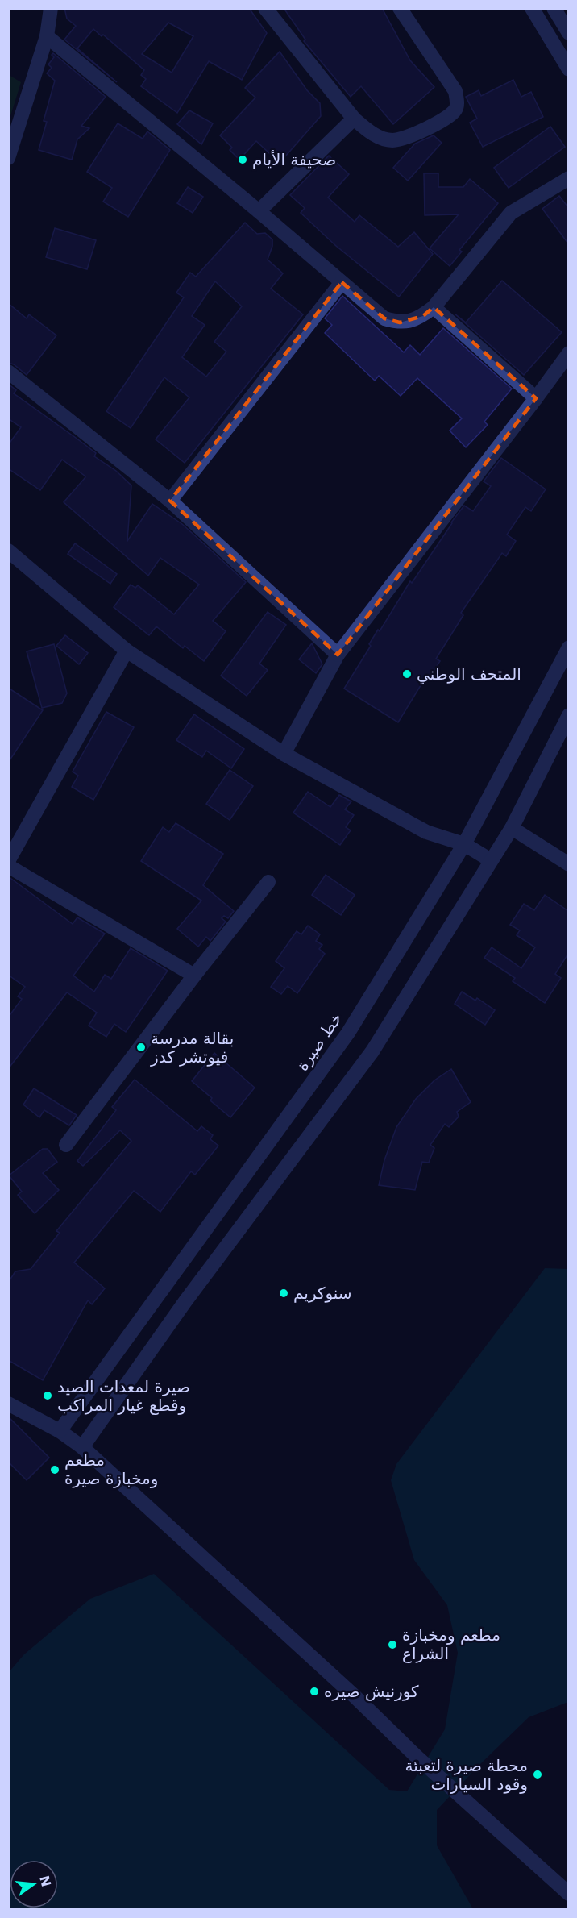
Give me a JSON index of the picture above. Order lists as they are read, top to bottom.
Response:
{
  "streets": {
    "street": ["خط صيرة"]
  },
  "places": [
    "صحيفة الأيام",
    "المتحف الوطني",
    "بقالة مدرسة فيوتشر كدز",
    "سنوكريم",
    "صيرة لمعدات الصيد وقطع غيار المراكب",
    "مطعم ومخبازة صيرة",
    "مطعم ومخبازة الشراع",
    "كورنيش صيره",
    "محطة صيرة لتعبئة وقود السيارات"
  ],
  "north": "right"
}
